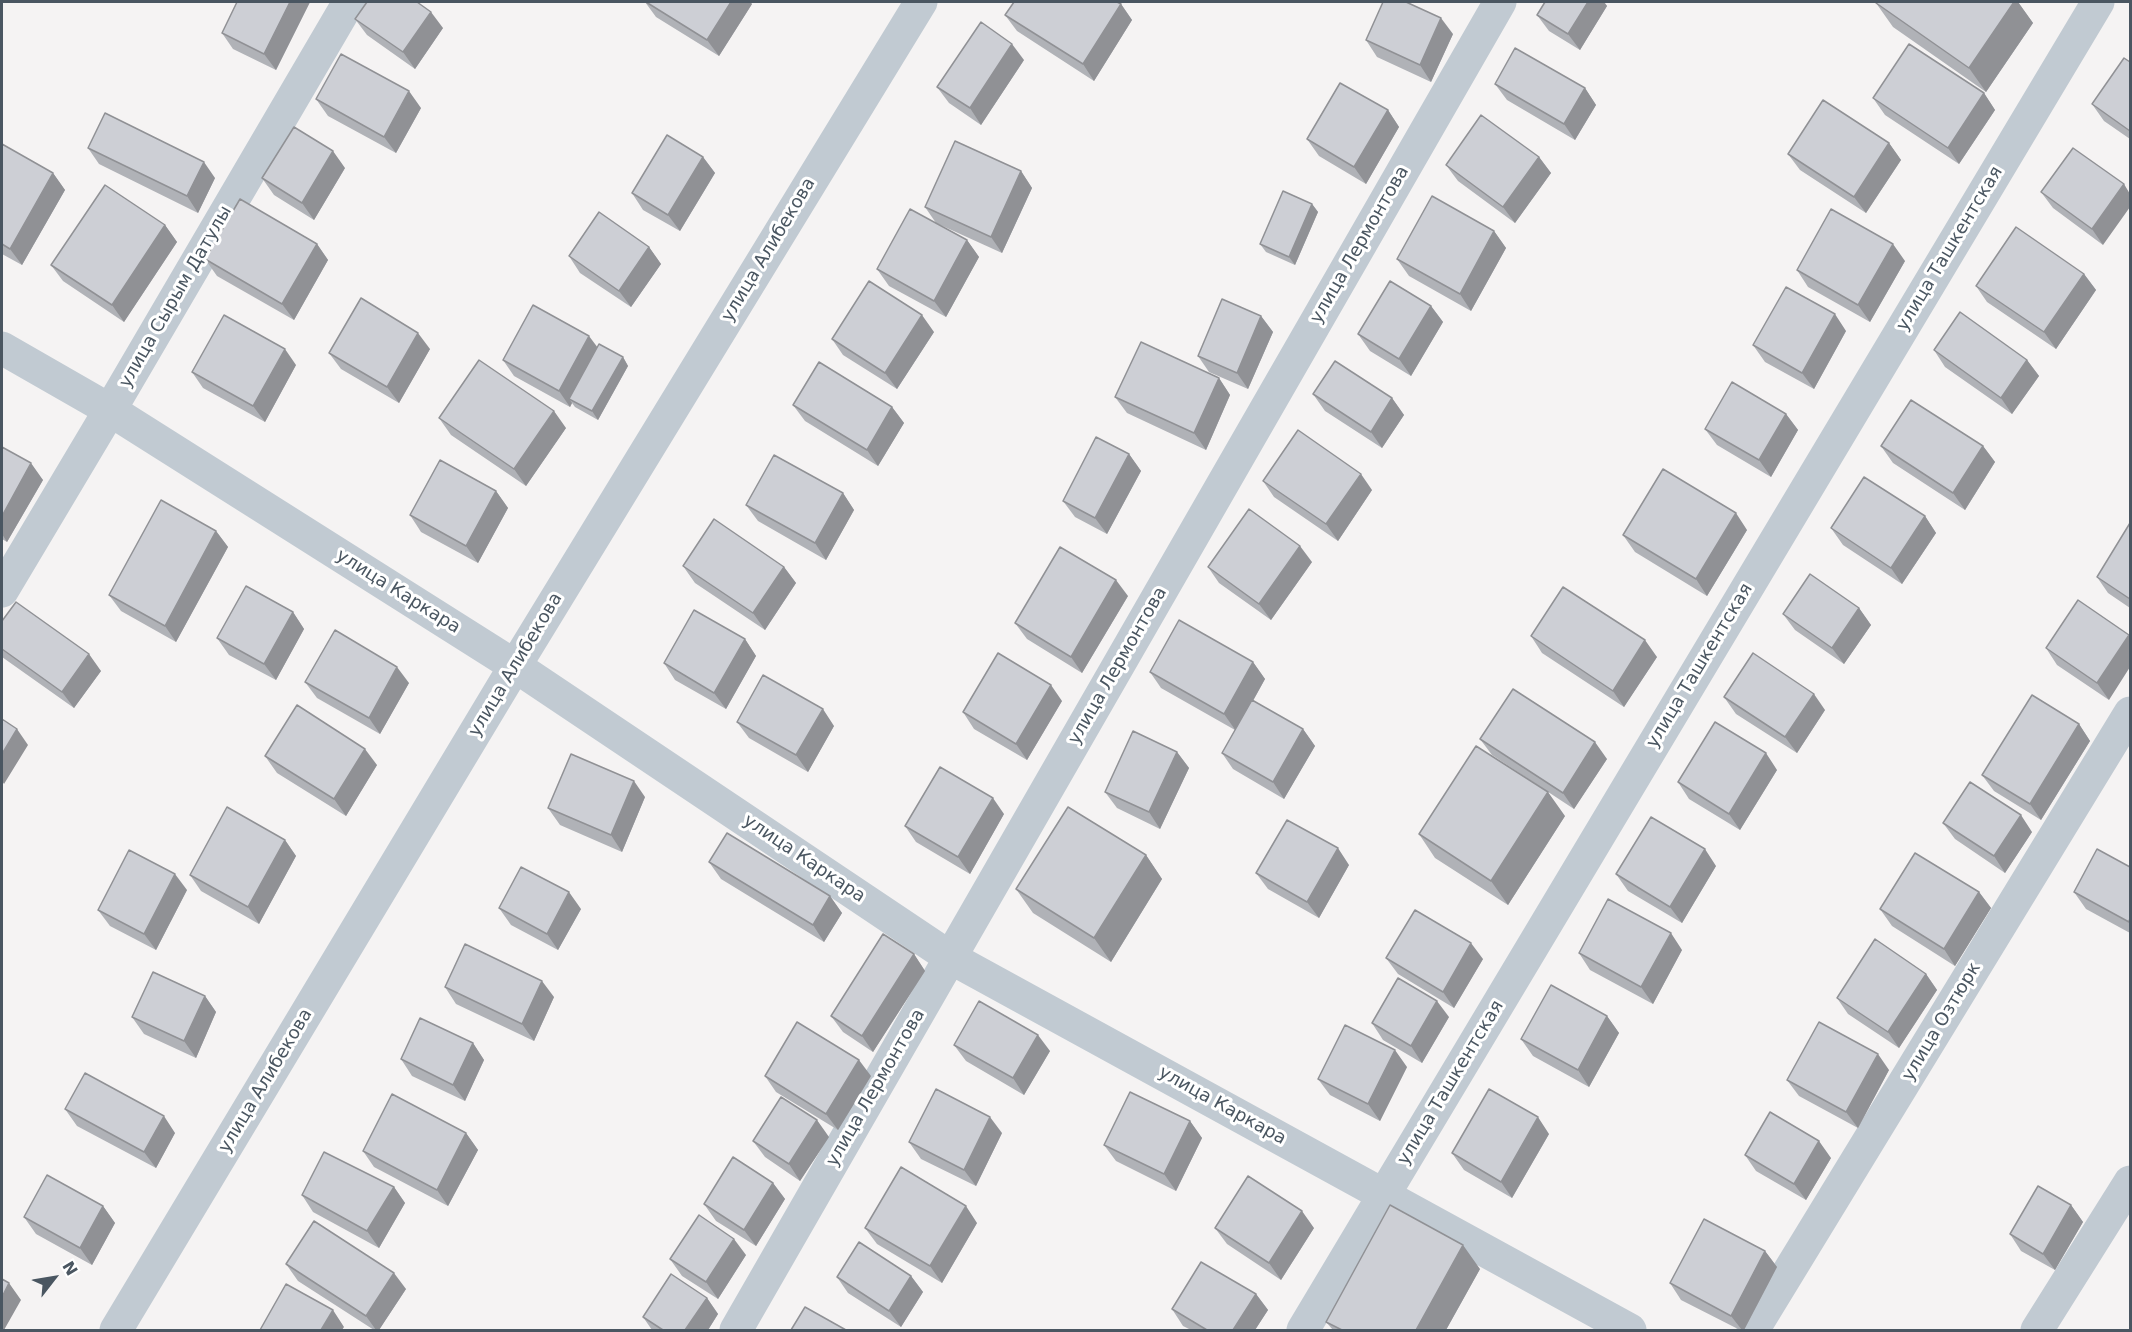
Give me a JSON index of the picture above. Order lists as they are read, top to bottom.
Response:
{
  "streets": {
    "street": [
      "улица Лермонтова",
      "улица Ташкентская",
      "улица Алибекова",
      "улица Сырым Датулы",
      "улица Каркара",
      "улица Озтюрк"
    ]
  },
  "crossings": [
    ["улица Лермонтова", "улица Каркара"],
    ["улица Ташкентская", "улица Каркара"],
    ["улица Алибекова", "улица Каркара"],
    ["улица Сырым Датулы", "улица Каркара"]
  ],
  "north": "top right"
}
